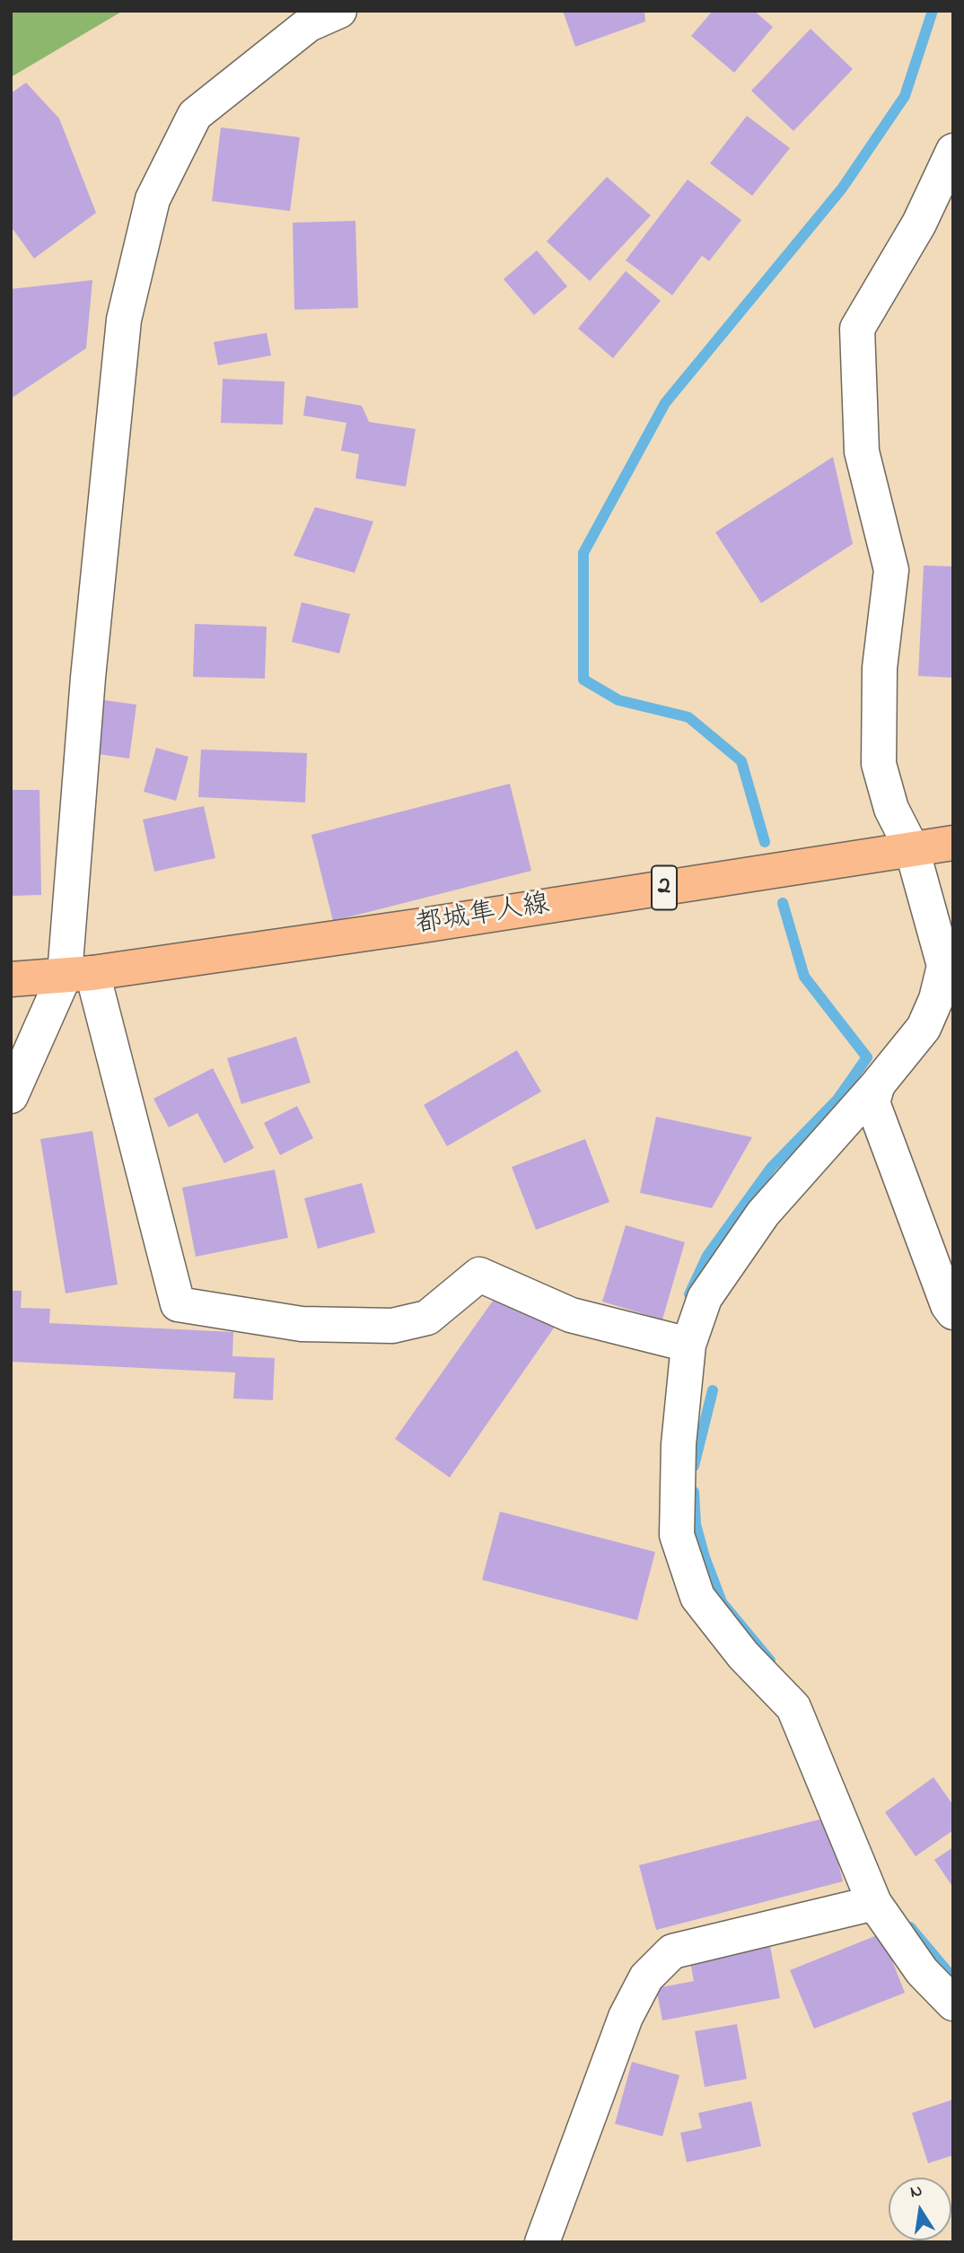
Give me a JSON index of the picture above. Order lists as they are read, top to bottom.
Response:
{
  "streets": {
    "main road": ["2", "都城隼人線"]
  },
  "north": "top"
}
